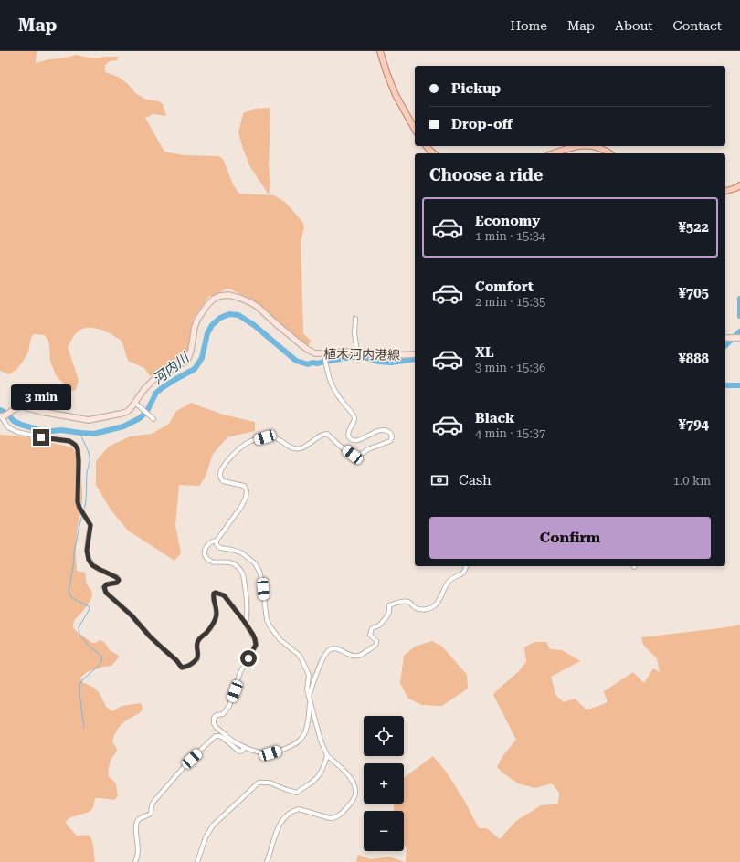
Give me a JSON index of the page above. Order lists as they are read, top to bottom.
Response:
{
  "streets": {
    "main road": ["植木河内港線"]
  },
  "water": ["河内川"],
  "page": {
    "header": "Map",
    "nav": [
      "Home",
      "Map",
      "About",
      "Contact"
    ],
    "banner": ["Pickup", "Drop-off"],
    "heading": "Choose a ride",
    "list": [
      {
        "name": "Economy",
        "note": "1 min · 15:34",
        "value": "¥522"
      },
      {
        "name": "Comfort",
        "note": "2 min · 15:35",
        "value": "¥705"
      },
      {
        "name": "XL",
        "note": "3 min · 15:36",
        "value": "¥888"
      },
      {
        "name": "Black",
        "note": "4 min · 15:37",
        "value": "¥794"
      }
    ],
    "bubble": "3 min",
    "pay": ["Cash", "1.0 km"],
    "buttons": "Confirm",
    "map_buttons": ["+", "−"]
  }
}
